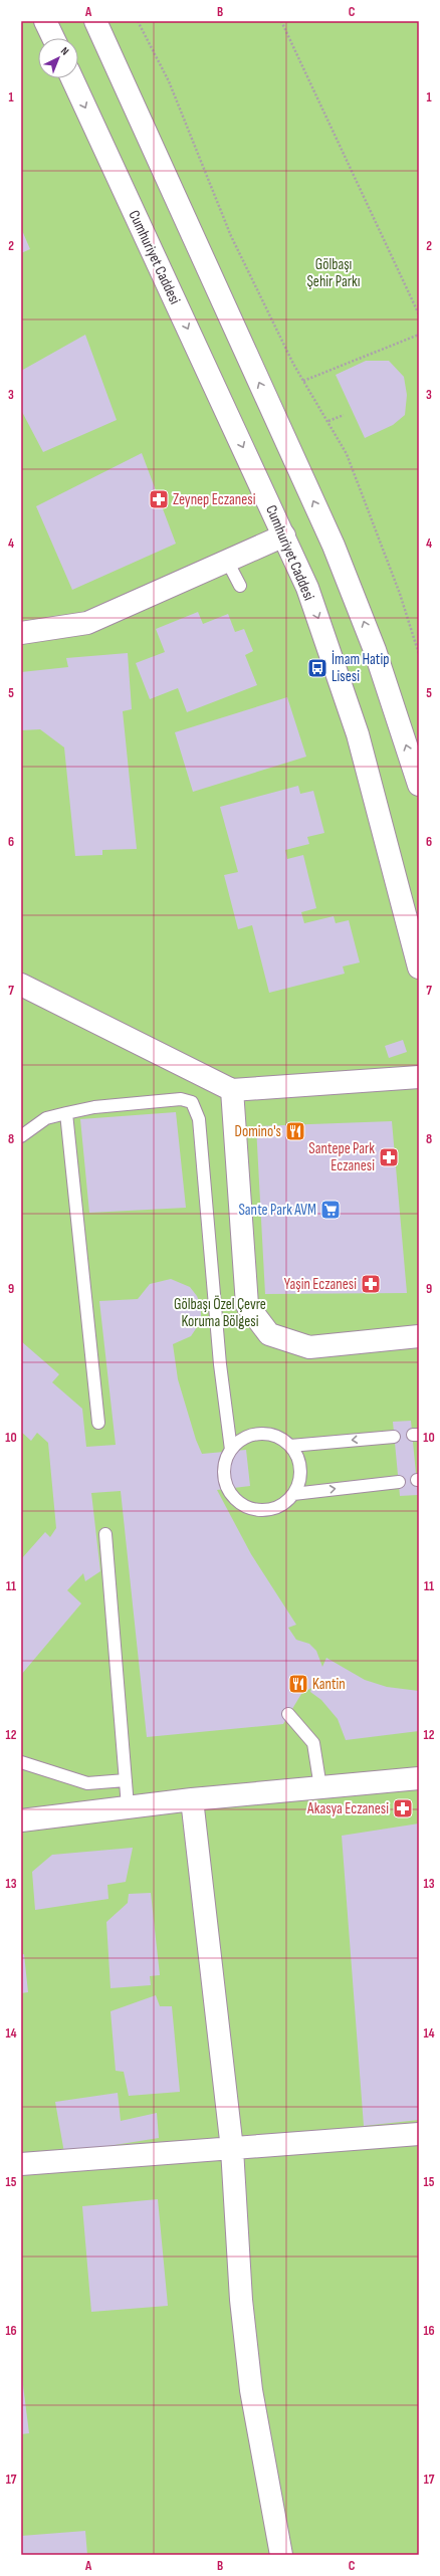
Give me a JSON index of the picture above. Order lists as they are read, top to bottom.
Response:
{
  "streets": {
    "street": ["Cumhuriyet Caddesi"]
  },
  "parks": ["Gölbaşı Şehir Parkı", "Gölbaşı Özel Çevre Koruma Bölgesi"],
  "places": {
    "pharmacy": [
      "Zeynep Eczanesi",
      "Santepe Park Eczanesi",
      "Yaşin Eczanesi",
      "Akasya Eczanesi"
    ],
    "bus stop": ["İmam Hatip Lisesi"],
    "restaurant": ["Domino's", "Kantin"],
    "supermarket": ["Sante Park AVM"]
  },
  "north": "top right",
  "grid": {
    "columns": ["A", "B", "C"],
    "rows": [
      "1",
      "2",
      "3",
      "4",
      "5",
      "6",
      "7",
      "8",
      "9",
      "10",
      "11",
      "12",
      "13",
      "14",
      "15",
      "16",
      "17"
    ]
  }
}
